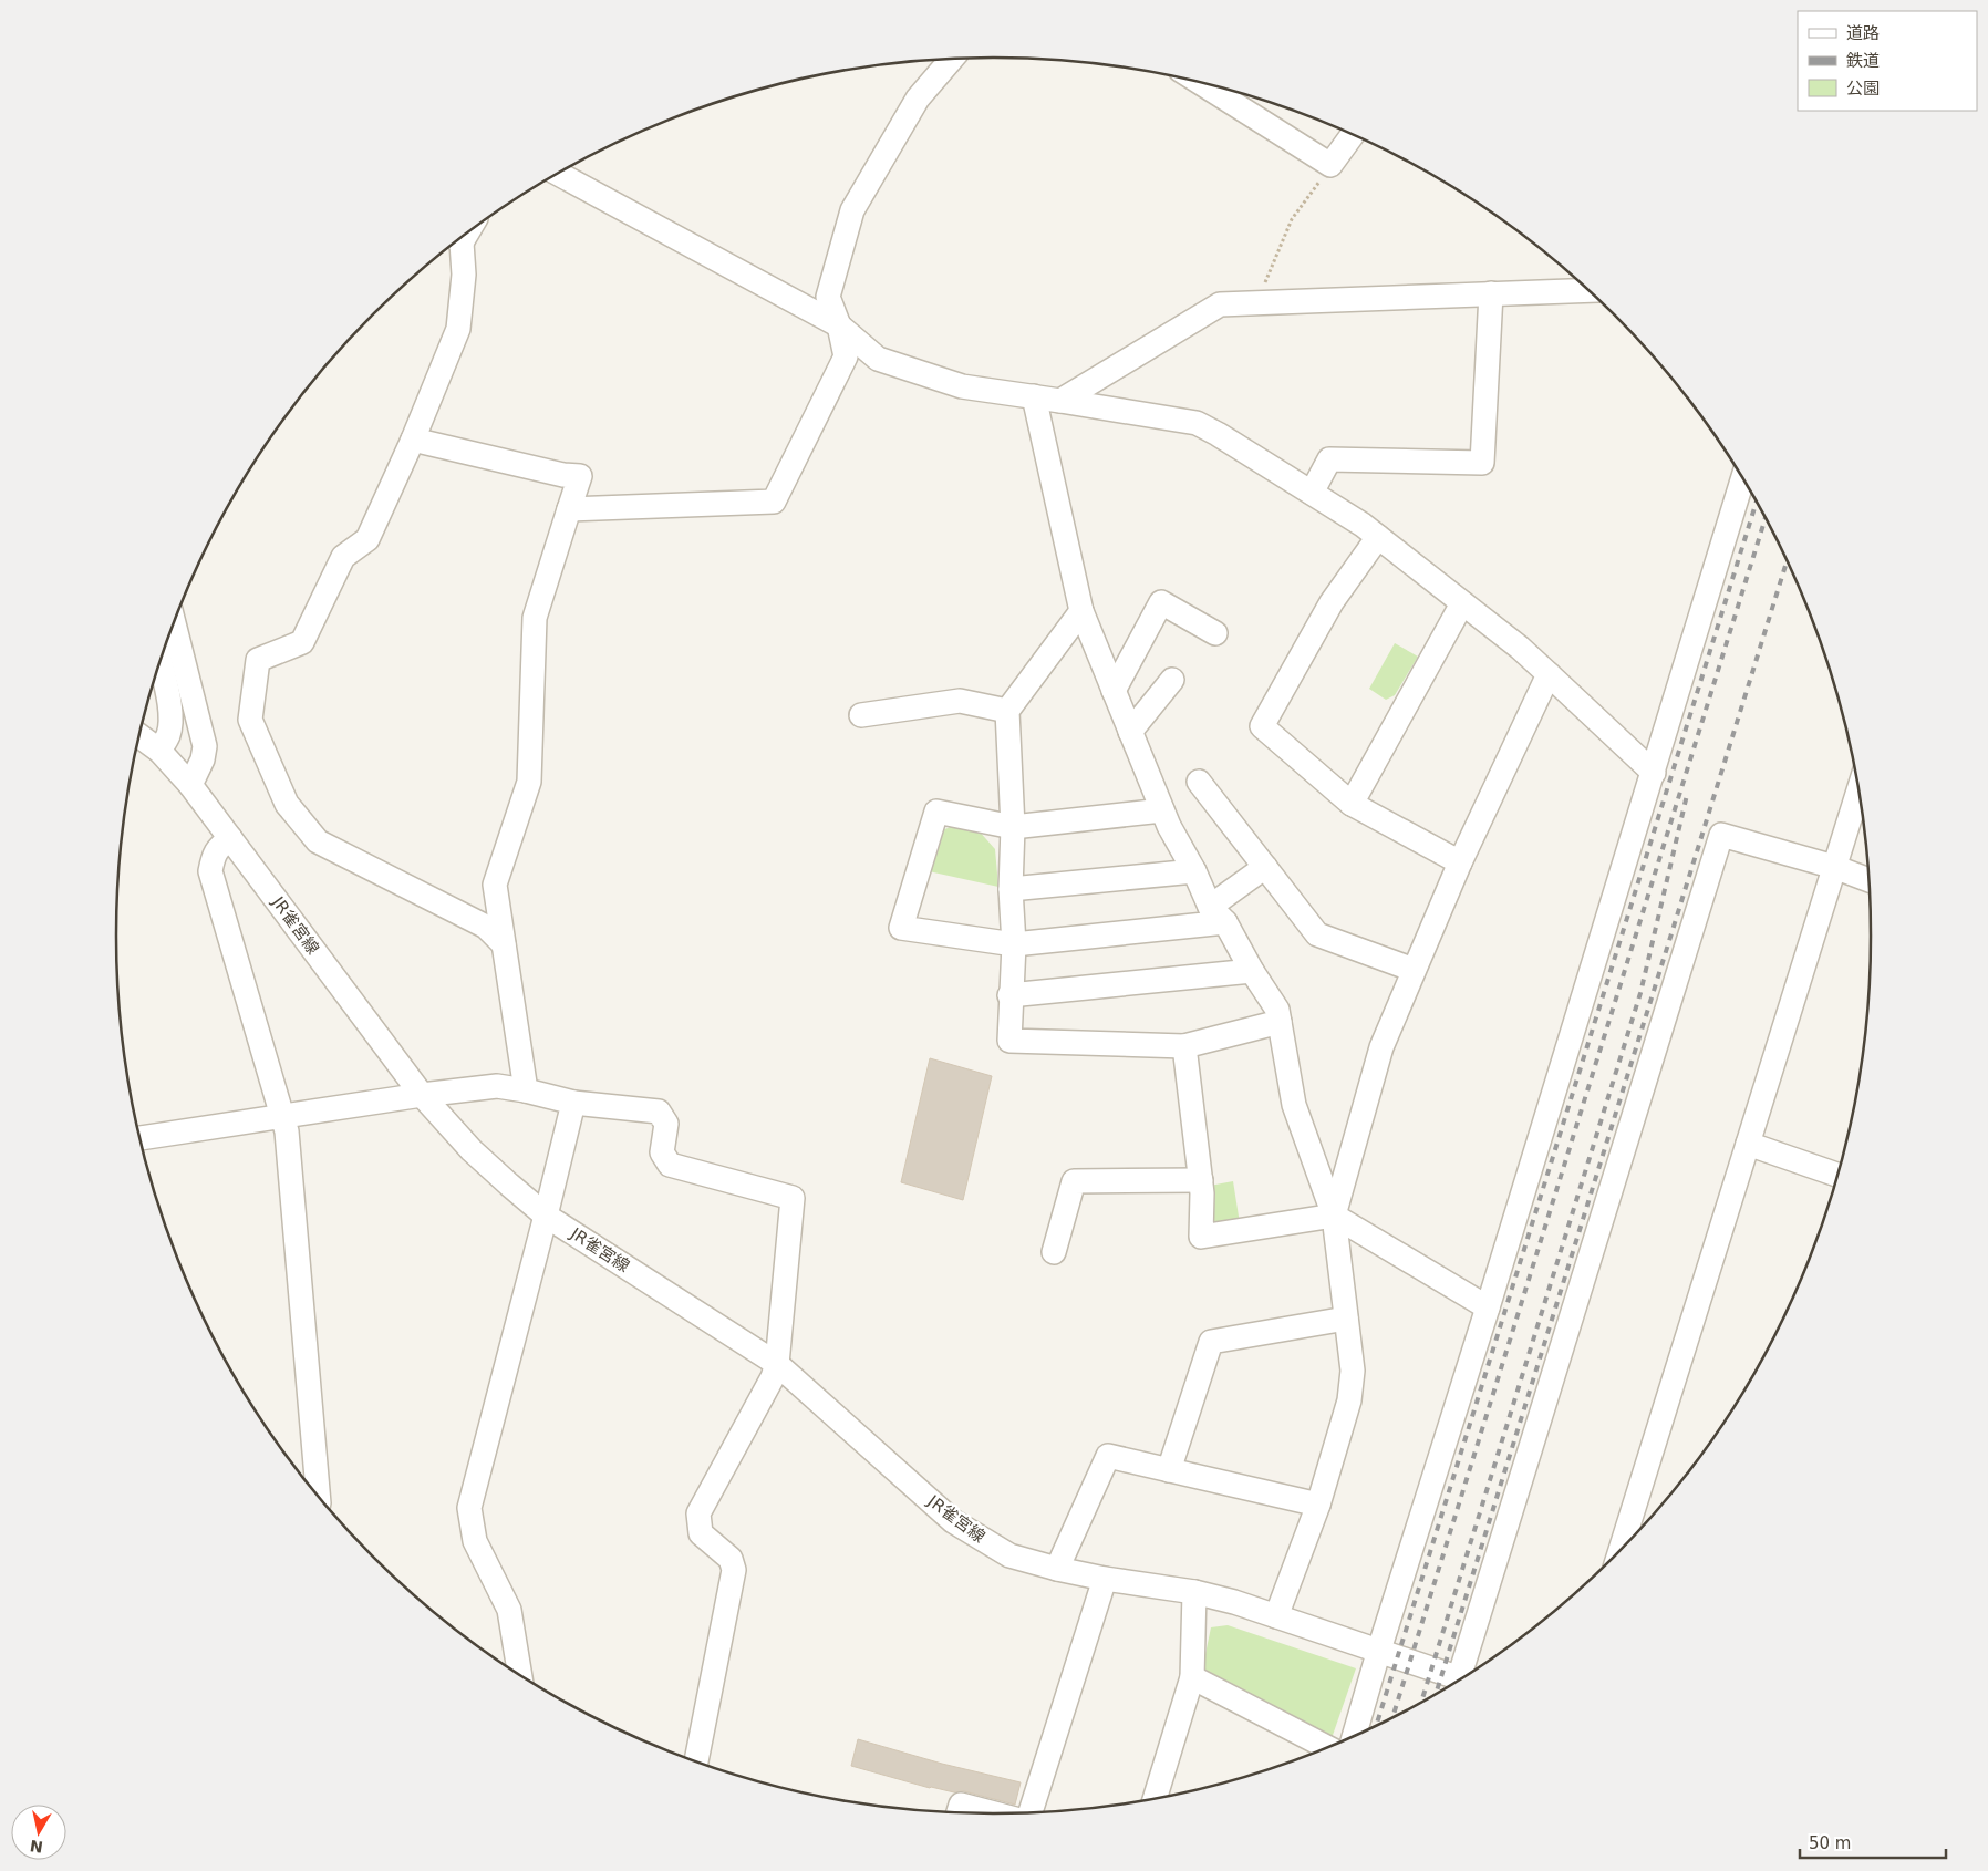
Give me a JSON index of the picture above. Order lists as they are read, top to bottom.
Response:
{
  "streets": {
    "street": ["JR雀宮線"]
  },
  "legend": ["道路", "鉄道", "公園"],
  "scale_bar": "50 m",
  "north": "bottom"
}
